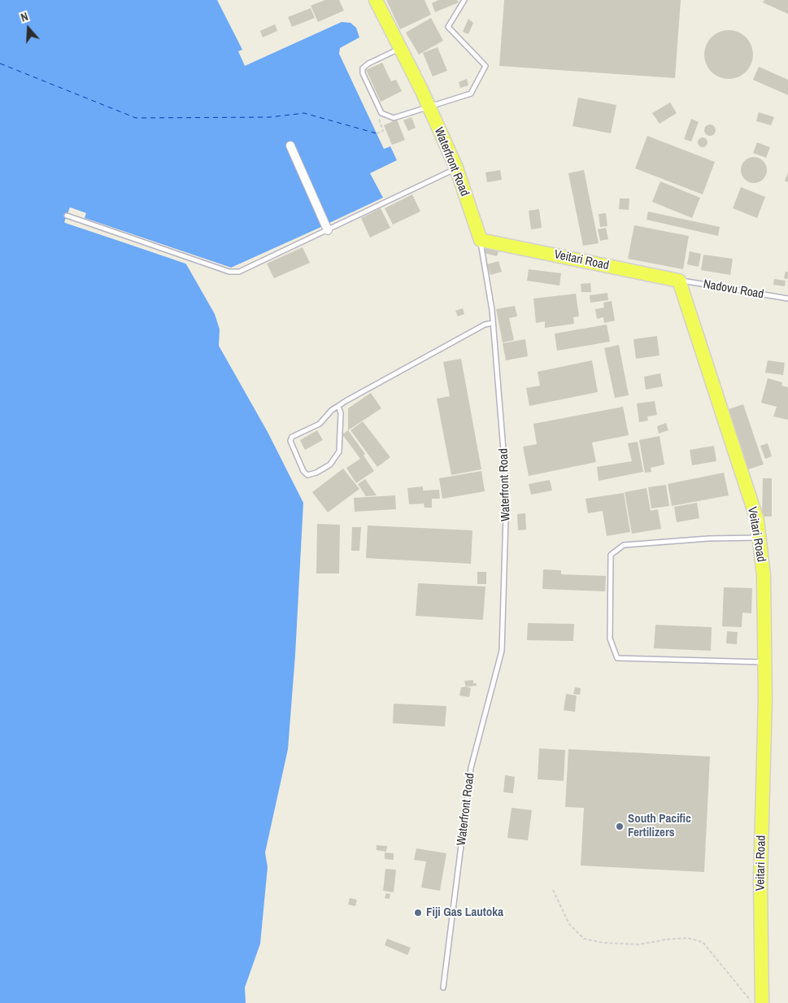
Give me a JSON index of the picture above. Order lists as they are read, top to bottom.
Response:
{
  "streets": {
    "main road": ["Waterfront Road", "Veitari Road"],
    "lane": ["Nadovu Road"]
  },
  "crossings": [
    ["Waterfront Road", "Veitari Road"],
    ["Veitari Road", "Nadovu Road"]
  ],
  "places": ["South Pacific Fertilizers", "Fiji Gas Lautoka"],
  "north": "top"
}
